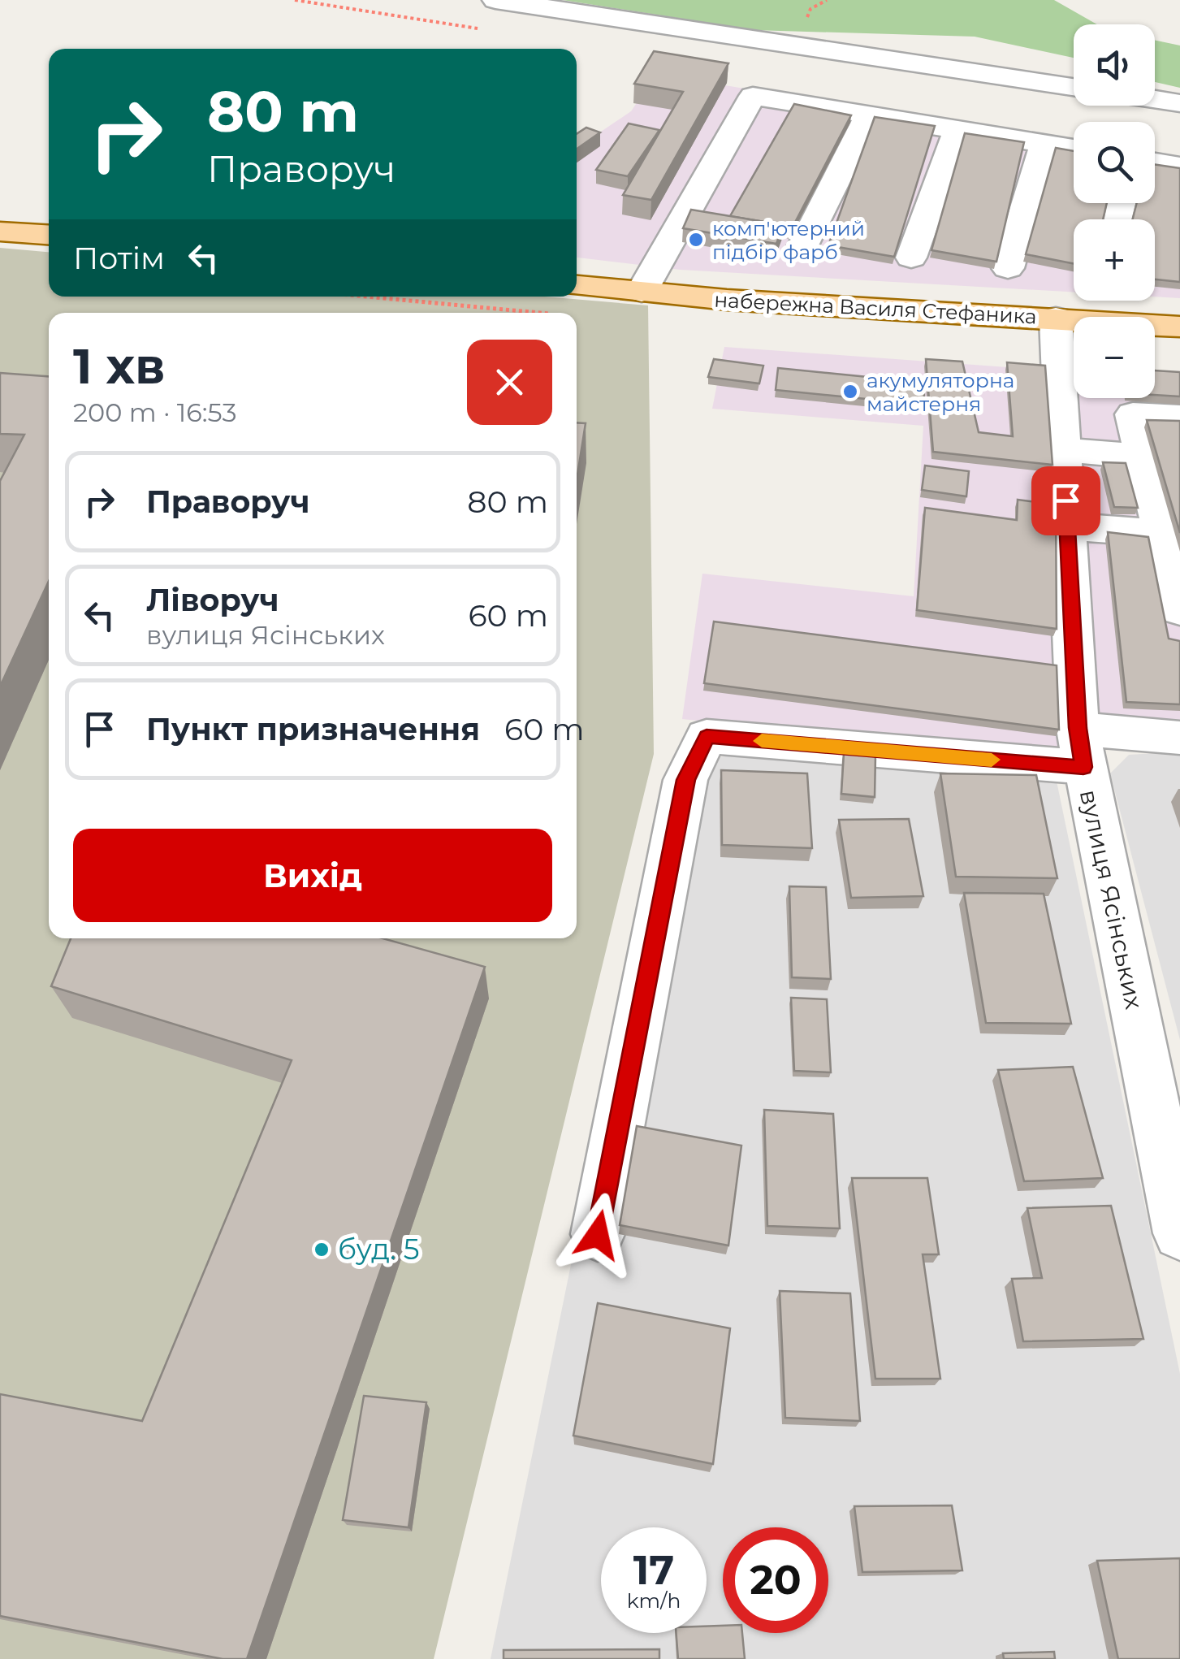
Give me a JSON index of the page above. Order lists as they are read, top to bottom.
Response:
{
  "streets": {
    "main road": ["набережна Василя Стефаника"],
    "street": ["вулиця Ясінських"]
  },
  "crossings": [
    ["набережна Василя Стефаника", "вулиця Ясінських"]
  ],
  "places": ["комп'ютерний підбір фарб", "акумуляторна майстерня", "буд. 5"],
  "page": {
    "map_buttons": ["+", "−"],
    "turn": ["80 m", "Праворуч"],
    "then": "Потім",
    "heading": ["1 хв", "200 m · 16:53"],
    "list": [
      {
        "name": "Праворуч",
        "value": "80 m"
      },
      {
        "name": "Ліворуч",
        "note": "вулиця Ясінських",
        "value": "60 m"
      },
      {
        "name": "Пункт призначення",
        "value": "60 m"
      }
    ],
    "buttons": "Вихід",
    "speed": "17 km/h",
    "limit": "20"
  }
}
